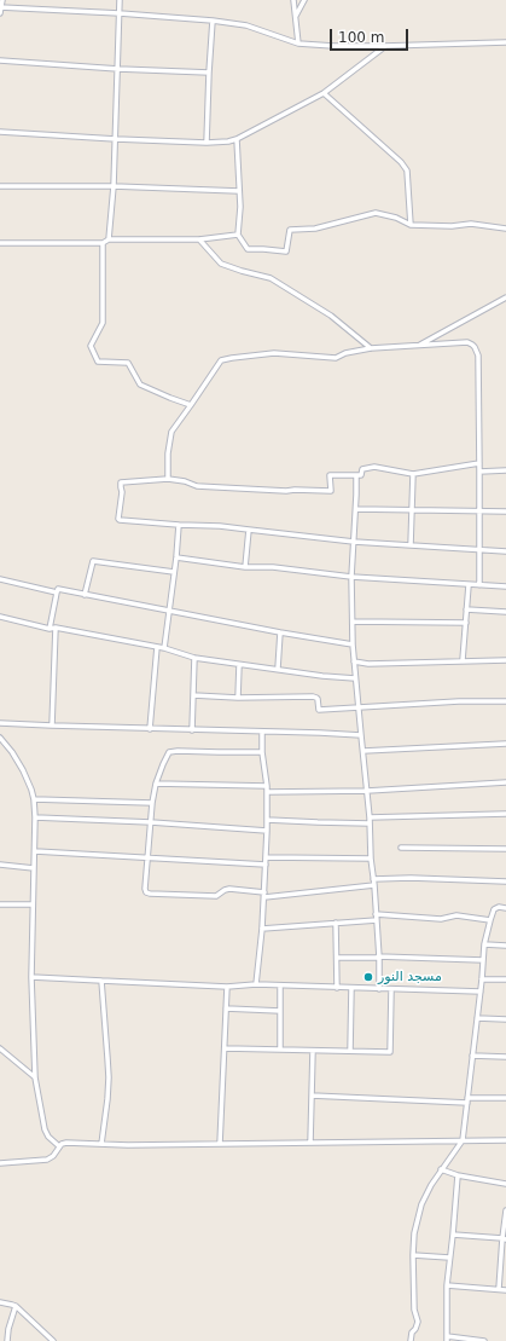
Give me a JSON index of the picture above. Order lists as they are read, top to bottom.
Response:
{
  "places": ["مسجد النور"],
  "scale_bar": "100 m"
}
